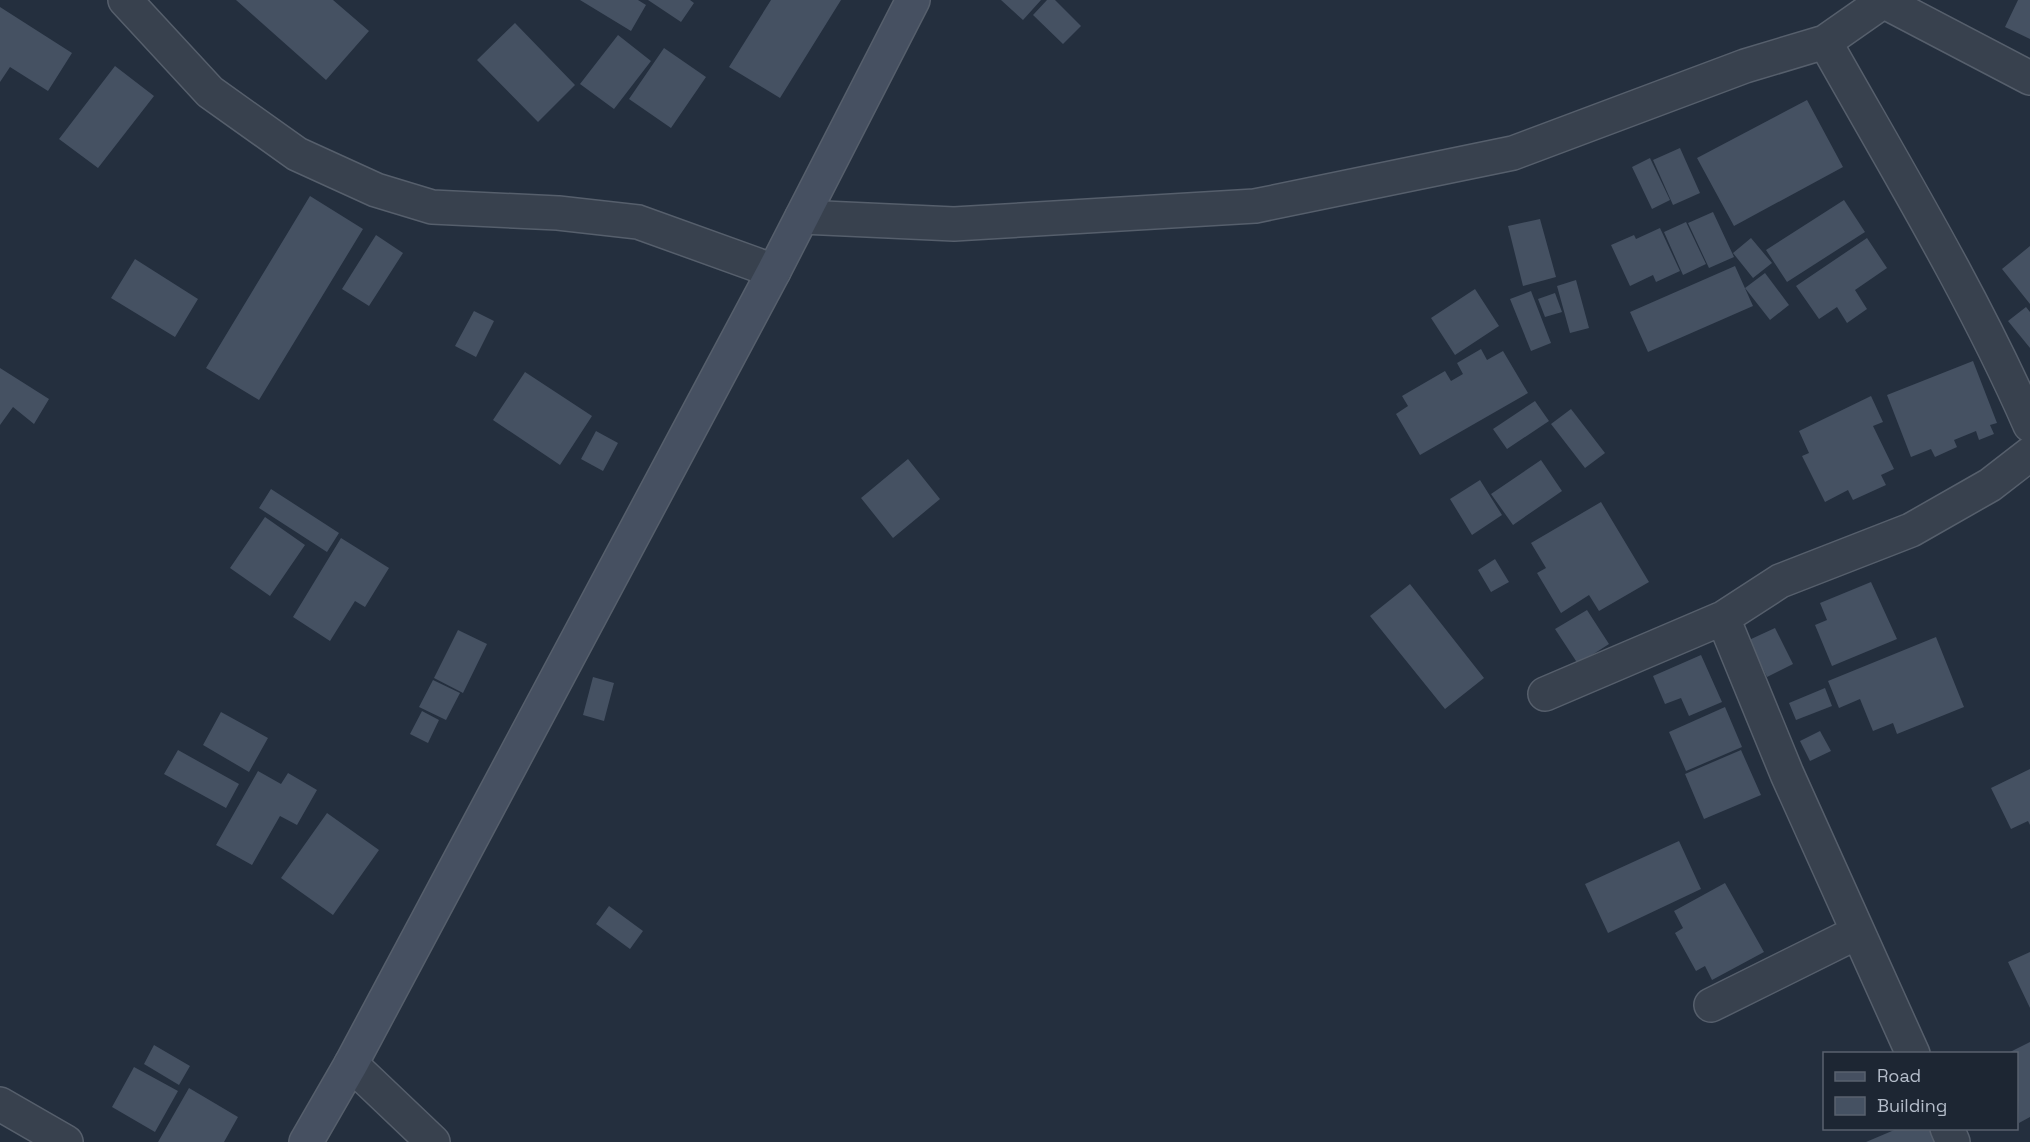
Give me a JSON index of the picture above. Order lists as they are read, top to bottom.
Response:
{
  "legend": ["Road", "Building"]
}
